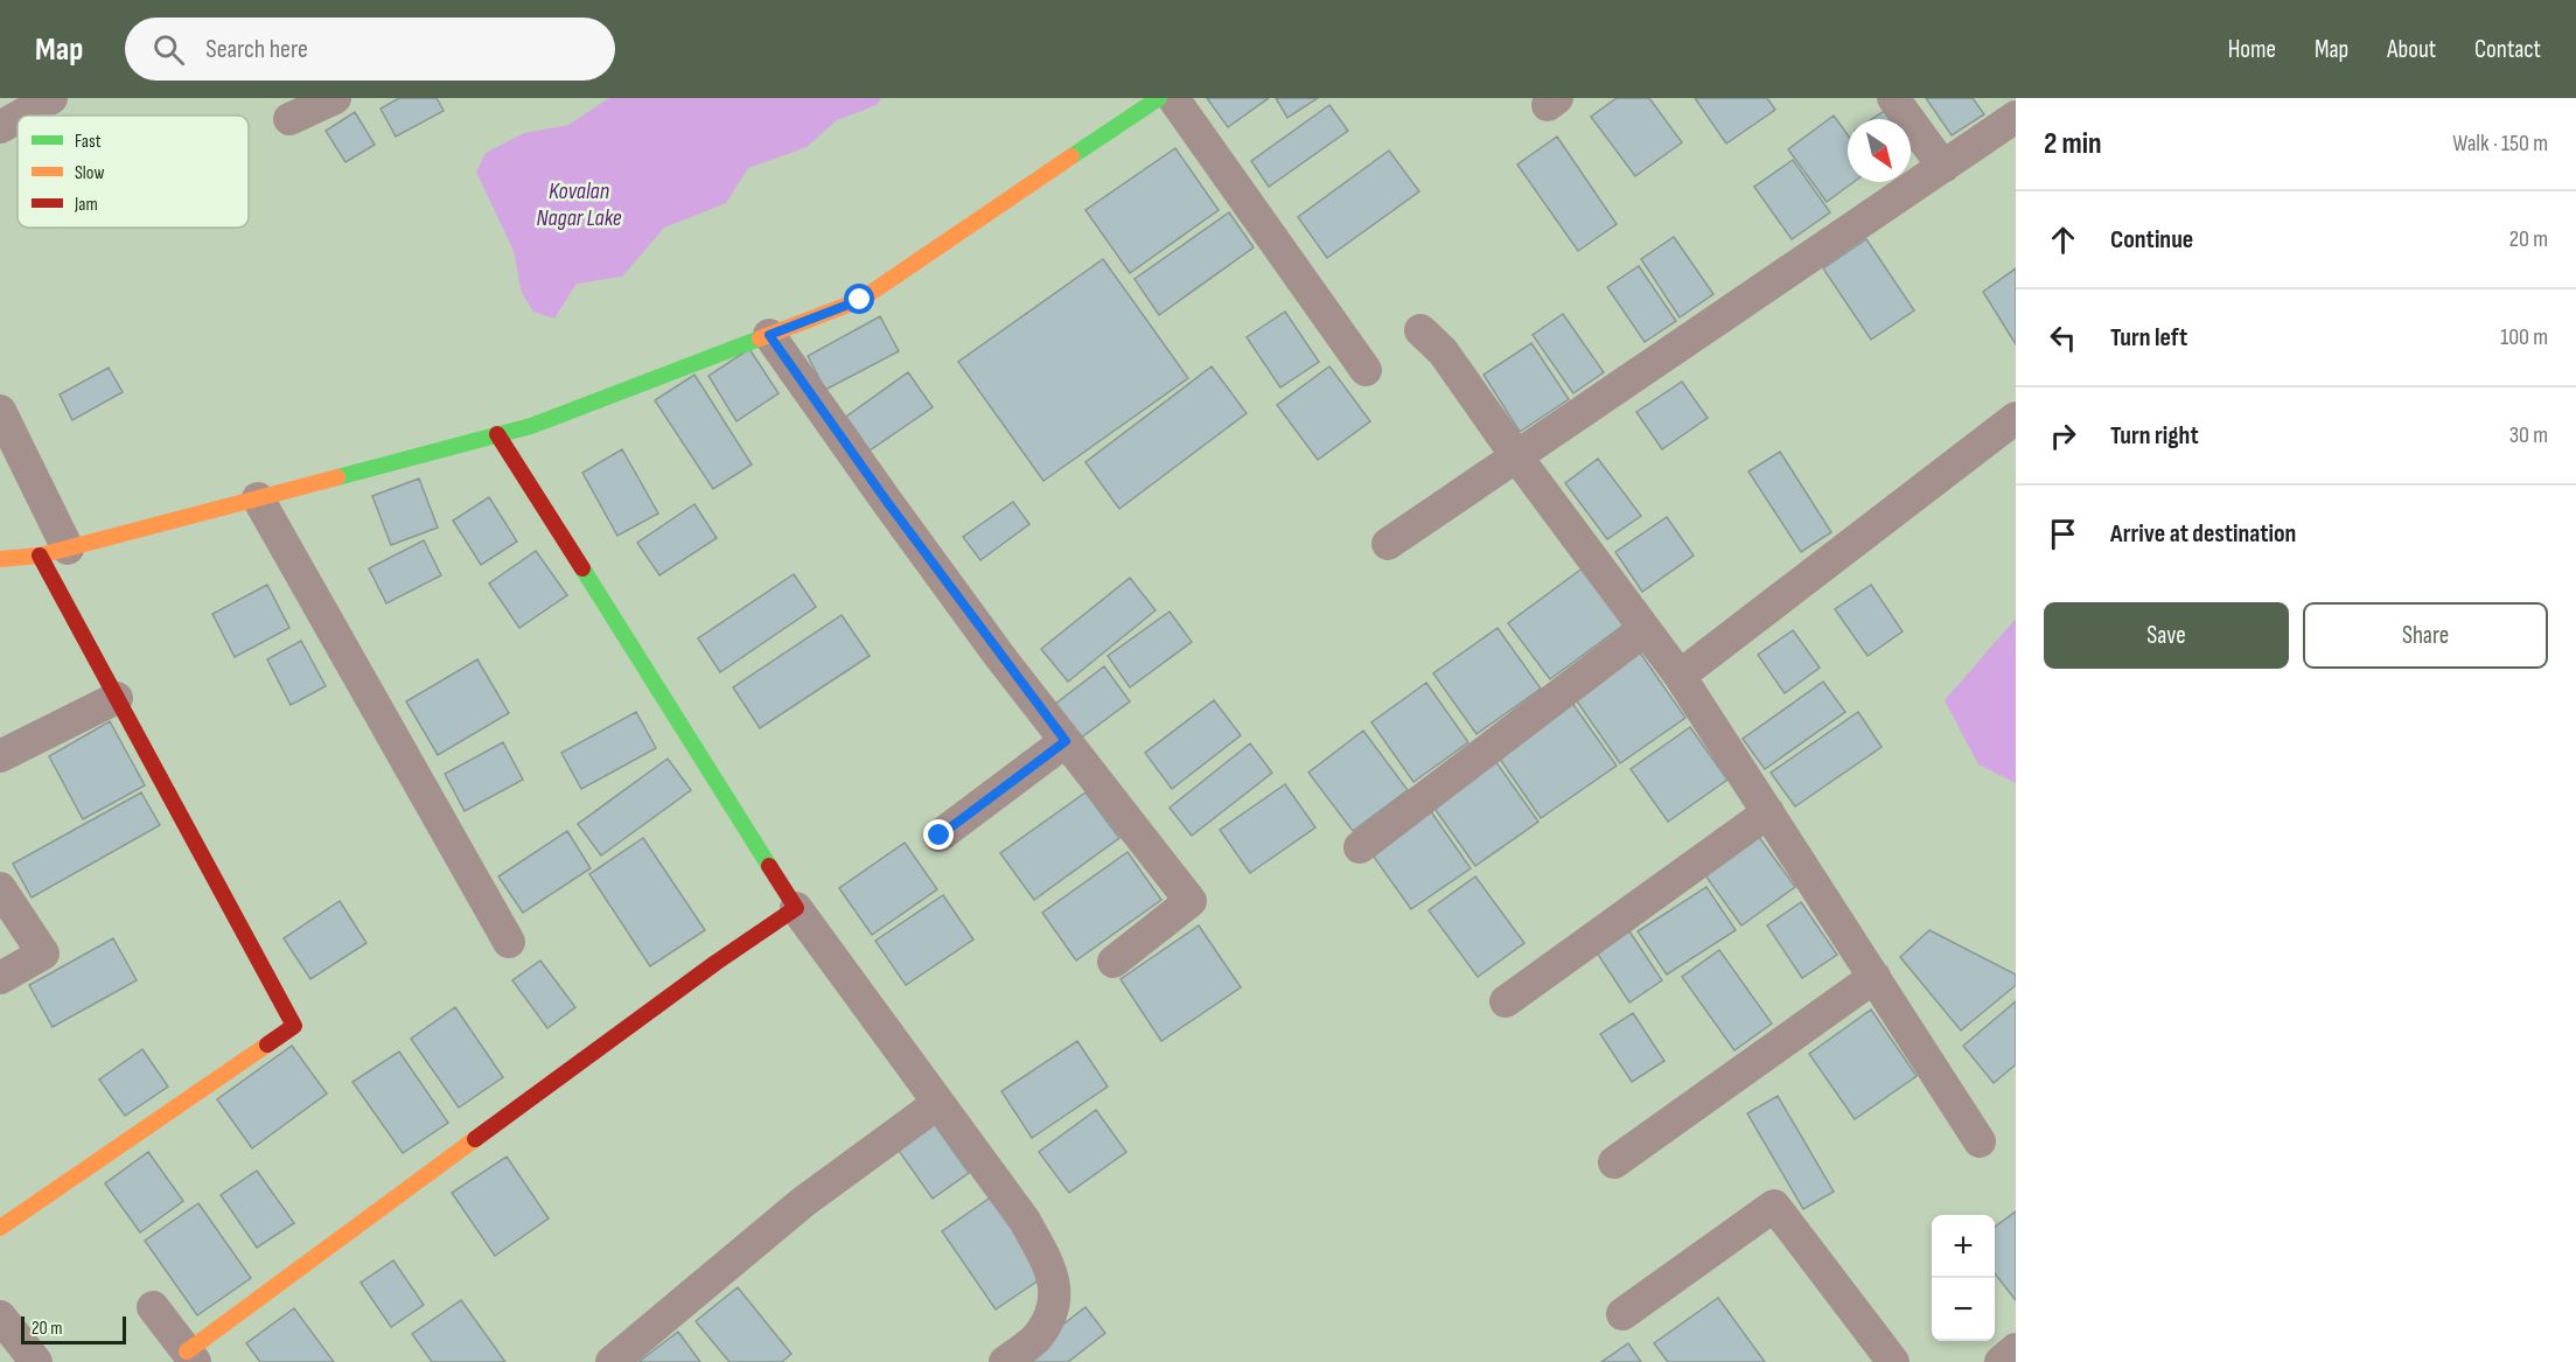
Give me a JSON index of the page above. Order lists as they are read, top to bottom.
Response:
{
  "water": ["Kovalan Nagar Lake"],
  "legend": ["Fast", "Slow", "Jam"],
  "scale_bar": "20 m",
  "north": "bottom right",
  "page": {
    "header": "Map",
    "search": "Search here",
    "nav": [
      "Home",
      "Map",
      "About",
      "Contact"
    ],
    "heading": ["2 min", "Walk · 150 m"],
    "list": [
      ["Continue", "20 m"],
      ["Turn left", "100 m"],
      ["Turn right", "30 m"],
      "Arrive at destination"
    ],
    "buttons": ["Save", "Share"],
    "map_buttons": ["+", "−"],
    "scale": "20 m"
  }
}
